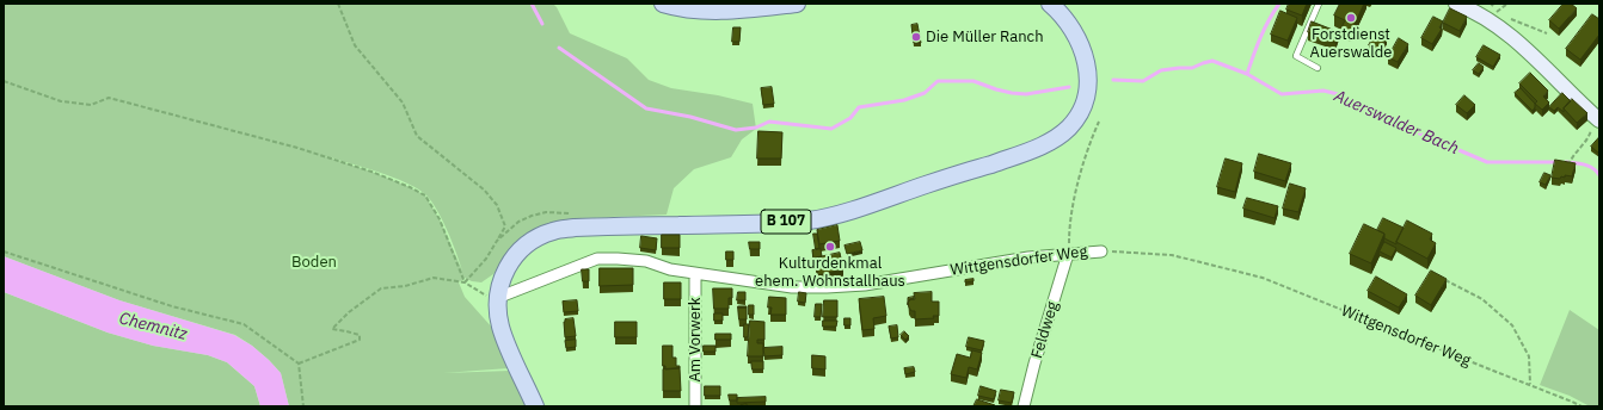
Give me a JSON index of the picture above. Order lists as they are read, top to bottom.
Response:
{
  "streets": {
    "main road": ["B 107"],
    "street": ["Wittgensdorfer Weg", "Feldweg", "Am Vorwerk"]
  },
  "crossings": [
    ["B 107", "Wittgensdorfer Weg"],
    ["Wittgensdorfer Weg", "Feldweg"],
    ["Wittgensdorfer Weg", "Am Vorwerk"]
  ],
  "water": ["Auerswalder Bach", "Chemnitz"],
  "parks": ["Boden"],
  "places": ["Forstdienst Auerswalde", "Die Müller Ranch", "Kulturdenkmal ehem. Wohnstallhaus"]
}
